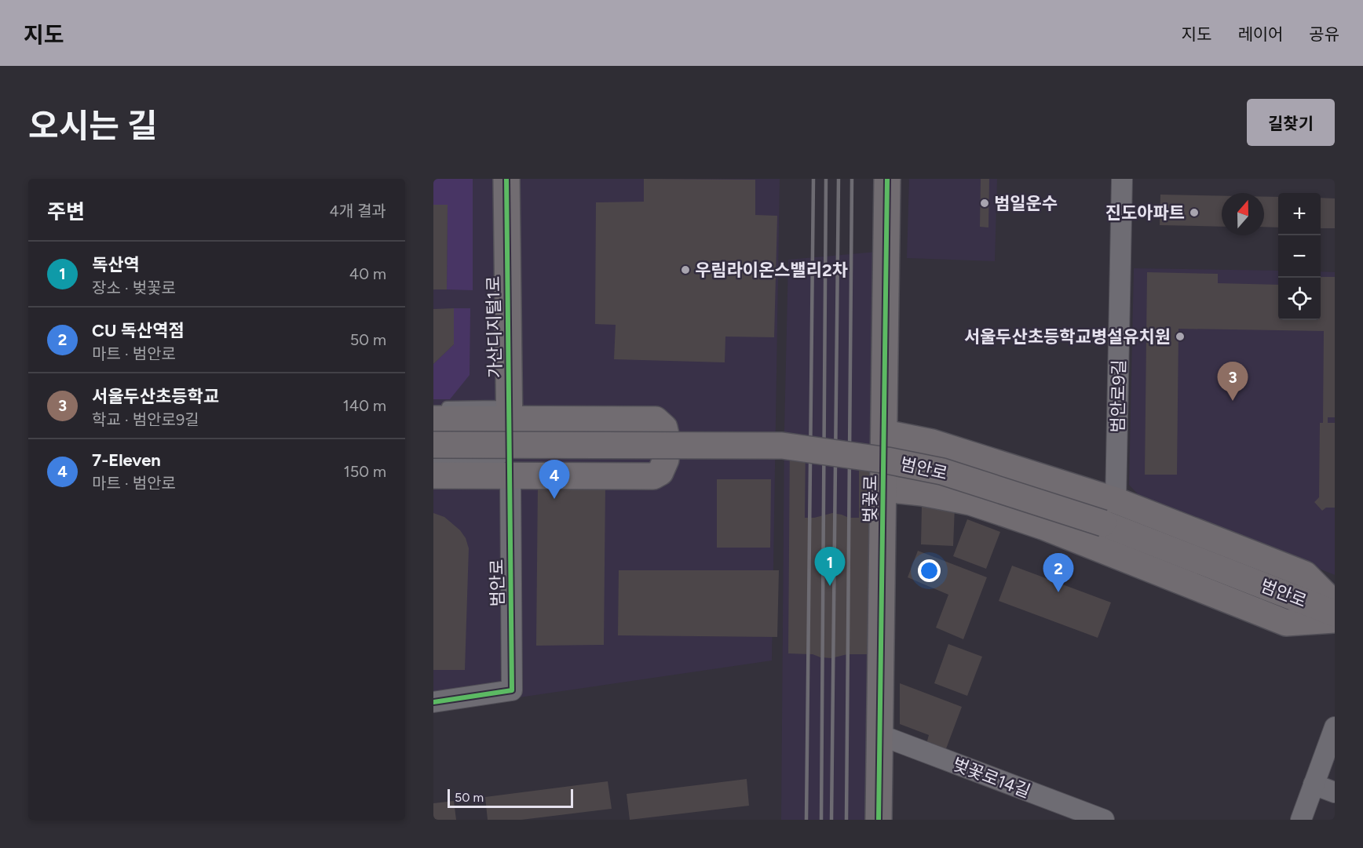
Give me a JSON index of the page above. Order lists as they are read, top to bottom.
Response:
{
  "streets": {
    "main road": ["가산디지털1로", "범안로", "벚꽃로"],
    "street": ["범안로9길", "벚꽃로14길"]
  },
  "crossings": [
    ["가산디지털1로", "범안로"],
    ["벚꽃로", "벚꽃로14길"]
  ],
  "places": [
    "범일운수",
    "진도아파트",
    "우림라이온스밸리2차",
    "서울두산초등학교병설유치원"
  ],
  "scale_bar": "50 m",
  "north": "top",
  "page": {
    "header": "지도",
    "nav": ["지도", "레이어", "공유"],
    "title": "오시는 길",
    "buttons": "길찾기",
    "heading": ["주변", "4개 결과"],
    "map_buttons": ["+", "−"],
    "list": [
      {
        "mark": "1",
        "name": "독산역",
        "note": "장소 · 벚꽃로",
        "value": "40 m"
      },
      {
        "mark": "2",
        "name": "CU 독산역점",
        "note": "마트 · 범안로",
        "value": "50 m"
      },
      {
        "mark": "3",
        "name": "서울두산초등학교",
        "note": "학교 · 범안로9길",
        "value": "140 m"
      },
      {
        "mark": "4",
        "name": "7-Eleven",
        "note": "마트 · 범안로",
        "value": "150 m"
      }
    ],
    "pins": [
      "3",
      "4",
      "1",
      "2"
    ],
    "scale": "50 m"
  }
}
